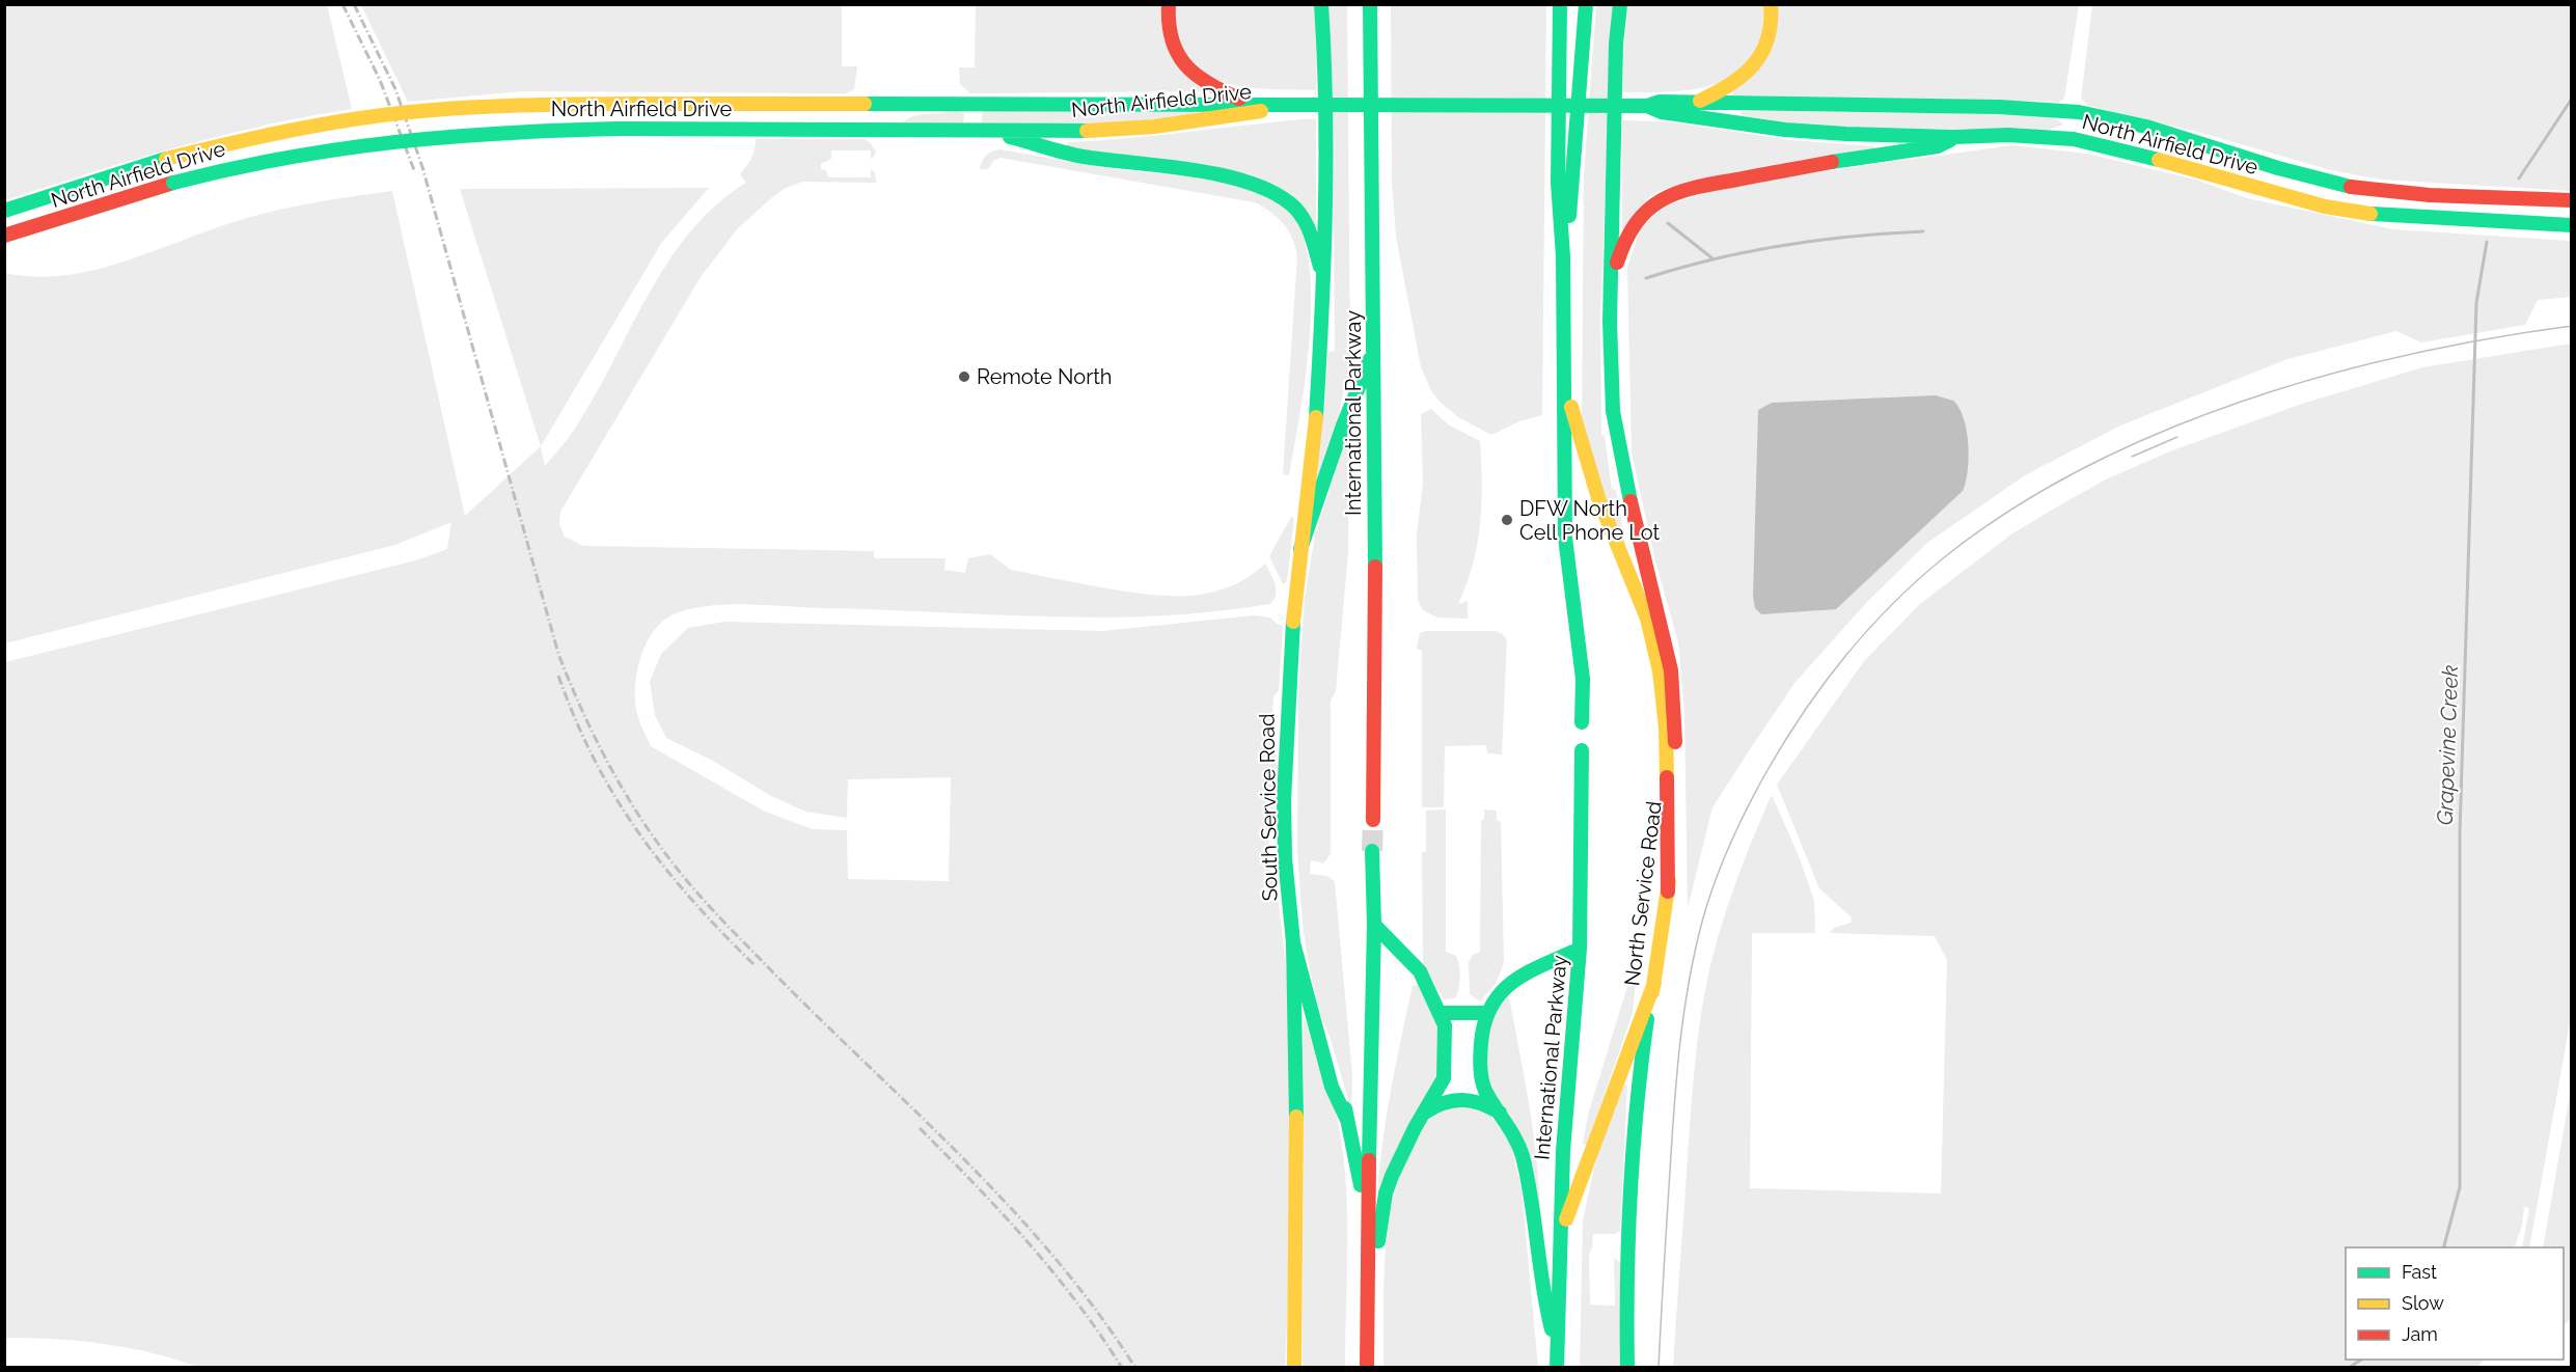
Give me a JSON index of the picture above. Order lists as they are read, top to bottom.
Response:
{
  "streets": {
    "main road": [
      "North Airfield Drive",
      "International Parkway",
      "South Service Road",
      "North Service Road"
    ]
  },
  "water": ["Grapevine Creek"],
  "places": ["Remote North", "DFW North Cell Phone Lot"],
  "legend": ["Fast", "Slow", "Jam"]
}
